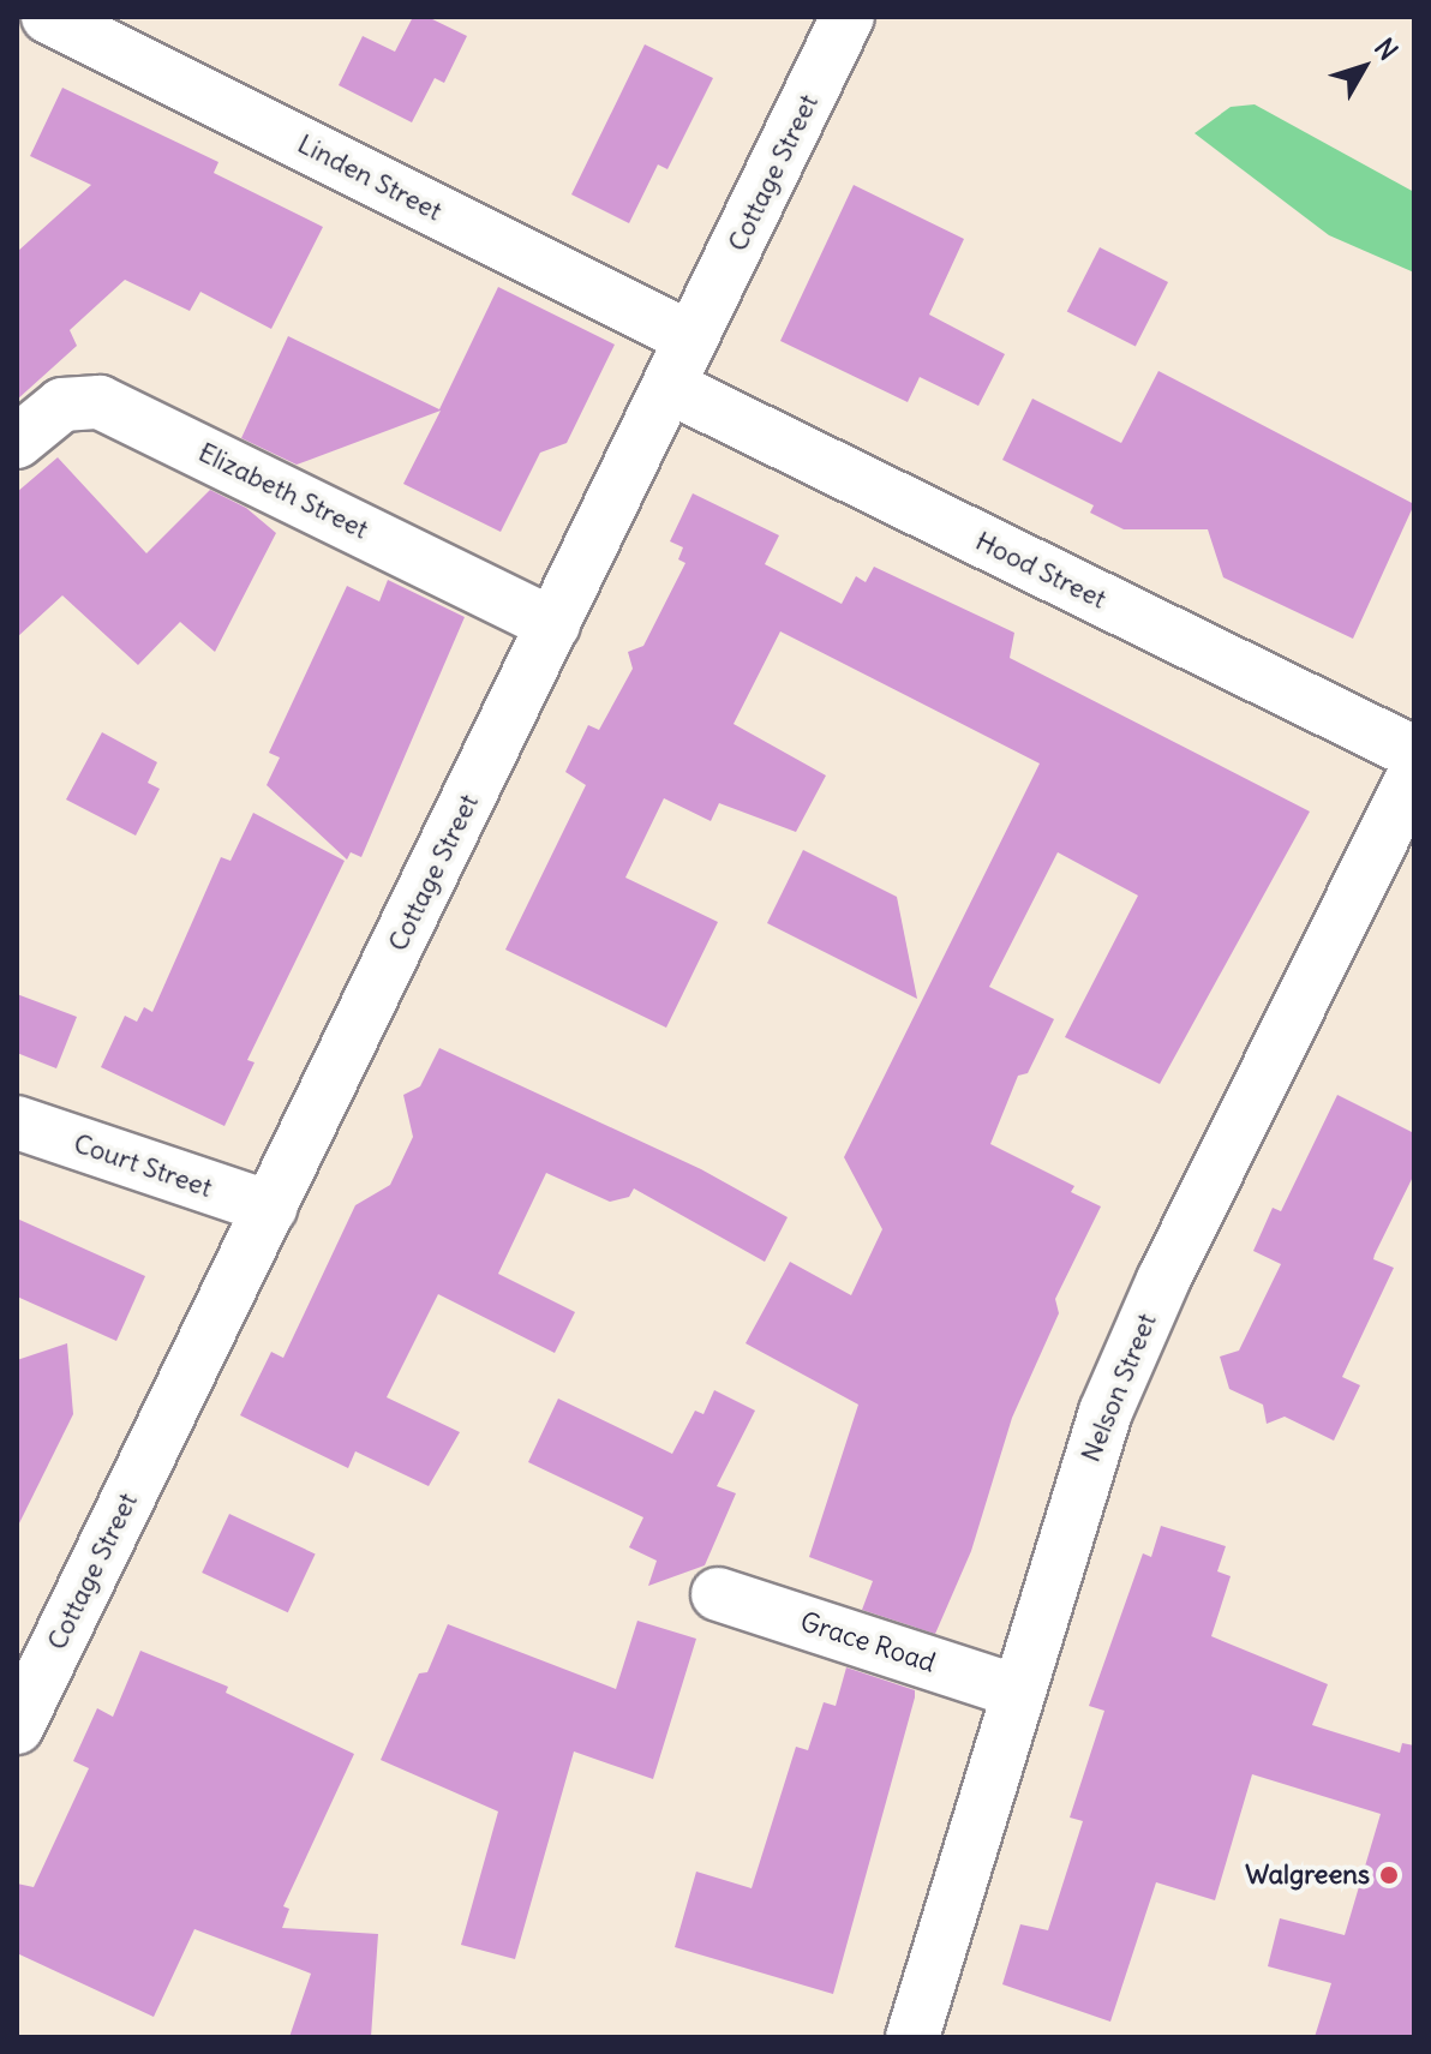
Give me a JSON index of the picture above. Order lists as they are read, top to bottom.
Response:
{
  "streets": {
    "street": [
      "Cottage Street",
      "Linden Street",
      "Elizabeth Street",
      "Hood Street",
      "Court Street",
      "Nelson Street",
      "Grace Road"
    ]
  },
  "crossings": [
    ["Cottage Street", "Linden Street"],
    ["Cottage Street", "Elizabeth Street"],
    ["Cottage Street", "Hood Street"],
    ["Cottage Street", "Court Street"],
    ["Nelson Street", "Grace Road"]
  ],
  "places": ["Walgreens"],
  "north": "top right"
}
